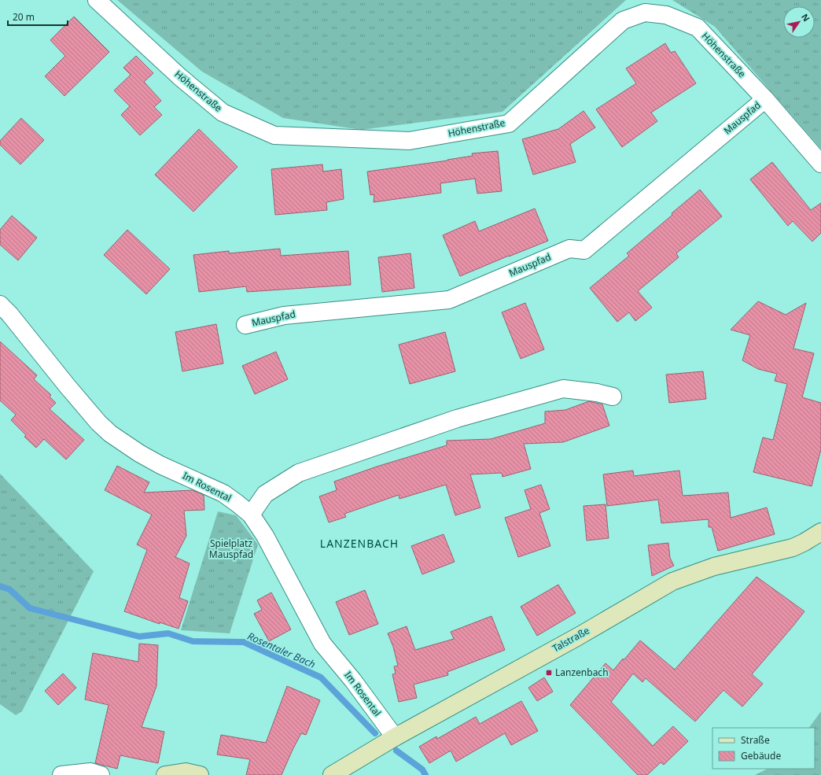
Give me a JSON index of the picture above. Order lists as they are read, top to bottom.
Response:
{
  "streets": {
    "main road": ["Talstraße"],
    "street": ["Höhenstraße", "Mauspfad", "Im Rosental"]
  },
  "crossings": [
    ["Höhenstraße", "Mauspfad"],
    ["Im Rosental", "Talstraße"]
  ],
  "districts": ["LANZENBACH"],
  "water": ["Rosentaler Bach"],
  "parks": ["Spielplatz Mauspfad"],
  "places": {
    "transit": ["Lanzenbach"]
  },
  "legend": ["Straße", "Gebäude"],
  "scale_bar": "20 m",
  "north": "top right"
}
